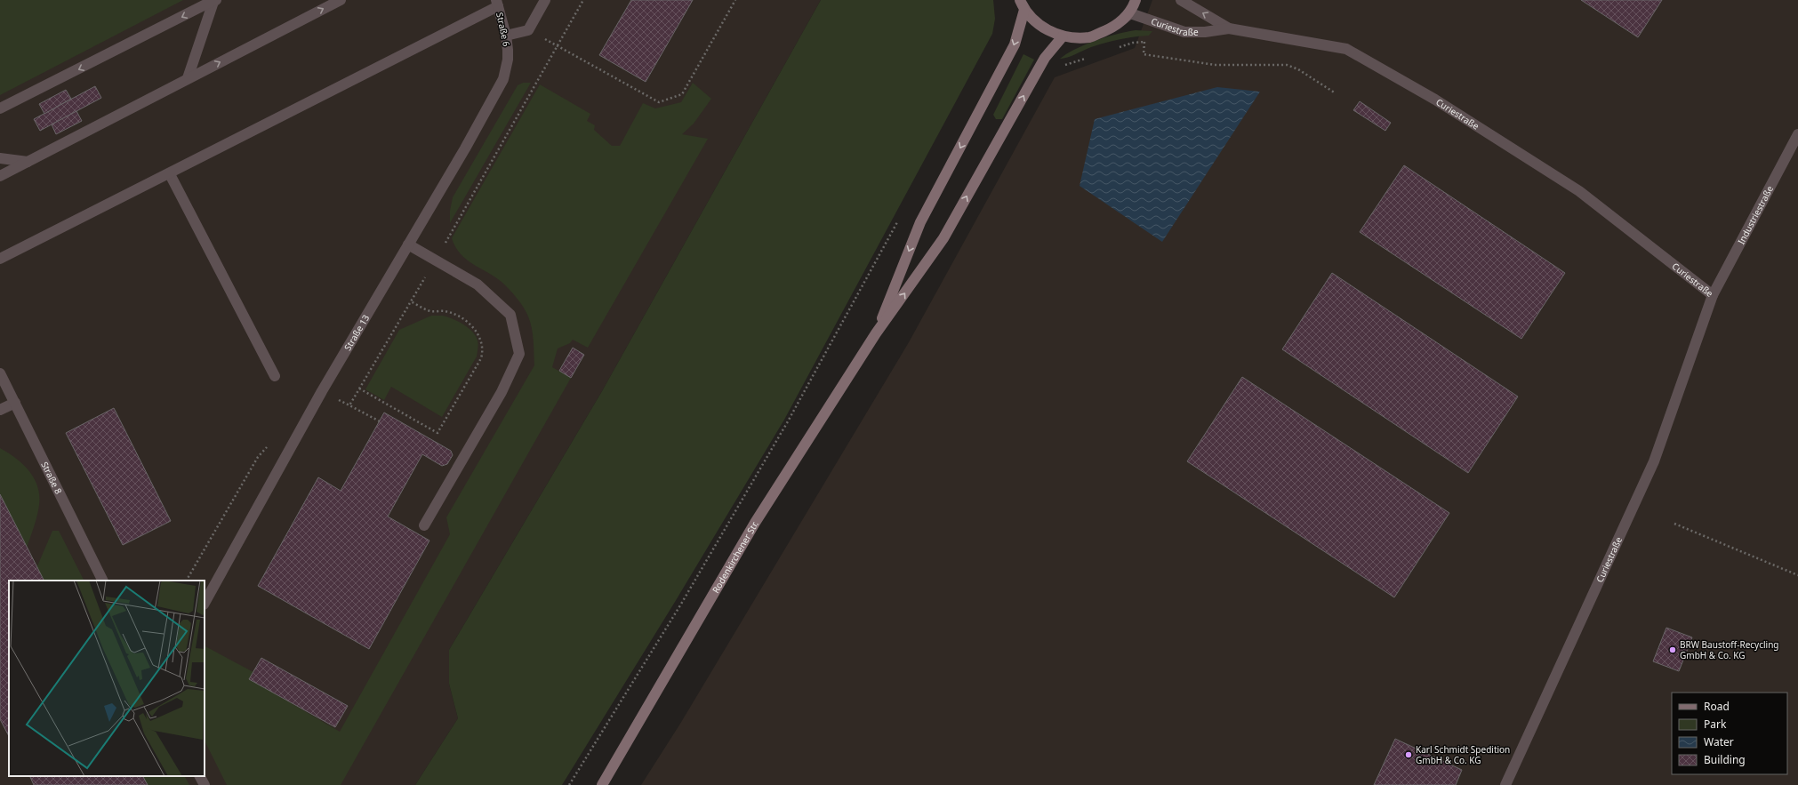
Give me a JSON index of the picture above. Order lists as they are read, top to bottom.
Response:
{
  "streets": {
    "main road": ["Rodenkirchener Str."],
    "street": [
      "Curiestraße",
      "Straße 6",
      "Industriestraße",
      "Straße 13",
      "Straße 8"
    ]
  },
  "crossings": [
    ["Curiestraße", "Industriestraße"],
    ["Straße 6", "Straße 13"]
  ],
  "places": ["BRW Baustoff-Recycling GmbH & Co. KG", "Karl Schmidt Spedition GmbH & Co. KG"],
  "legend": [
    "Road",
    "Park",
    "Water",
    "Building"
  ]
}
